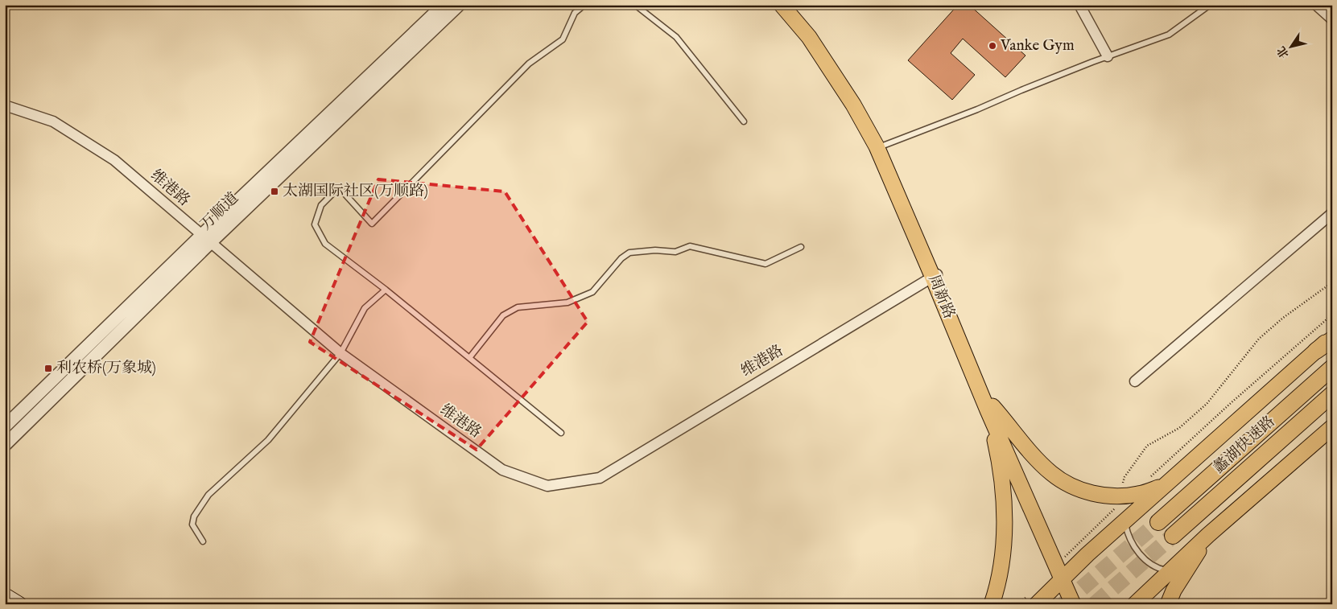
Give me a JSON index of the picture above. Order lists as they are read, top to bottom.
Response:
{
  "streets": {
    "highway": ["蠡湖快速路"],
    "main road": ["周新路"],
    "street": ["维港路", "万顺道"]
  },
  "crossings": [
    ["维港路", "万顺道"],
    ["维港路", "周新路"]
  ],
  "places": {
    "other": ["Vanke Gym"],
    "transit": ["太湖国际社区(万顺路)", "利农桥(万象城)"]
  },
  "north": "bottom left"
}
